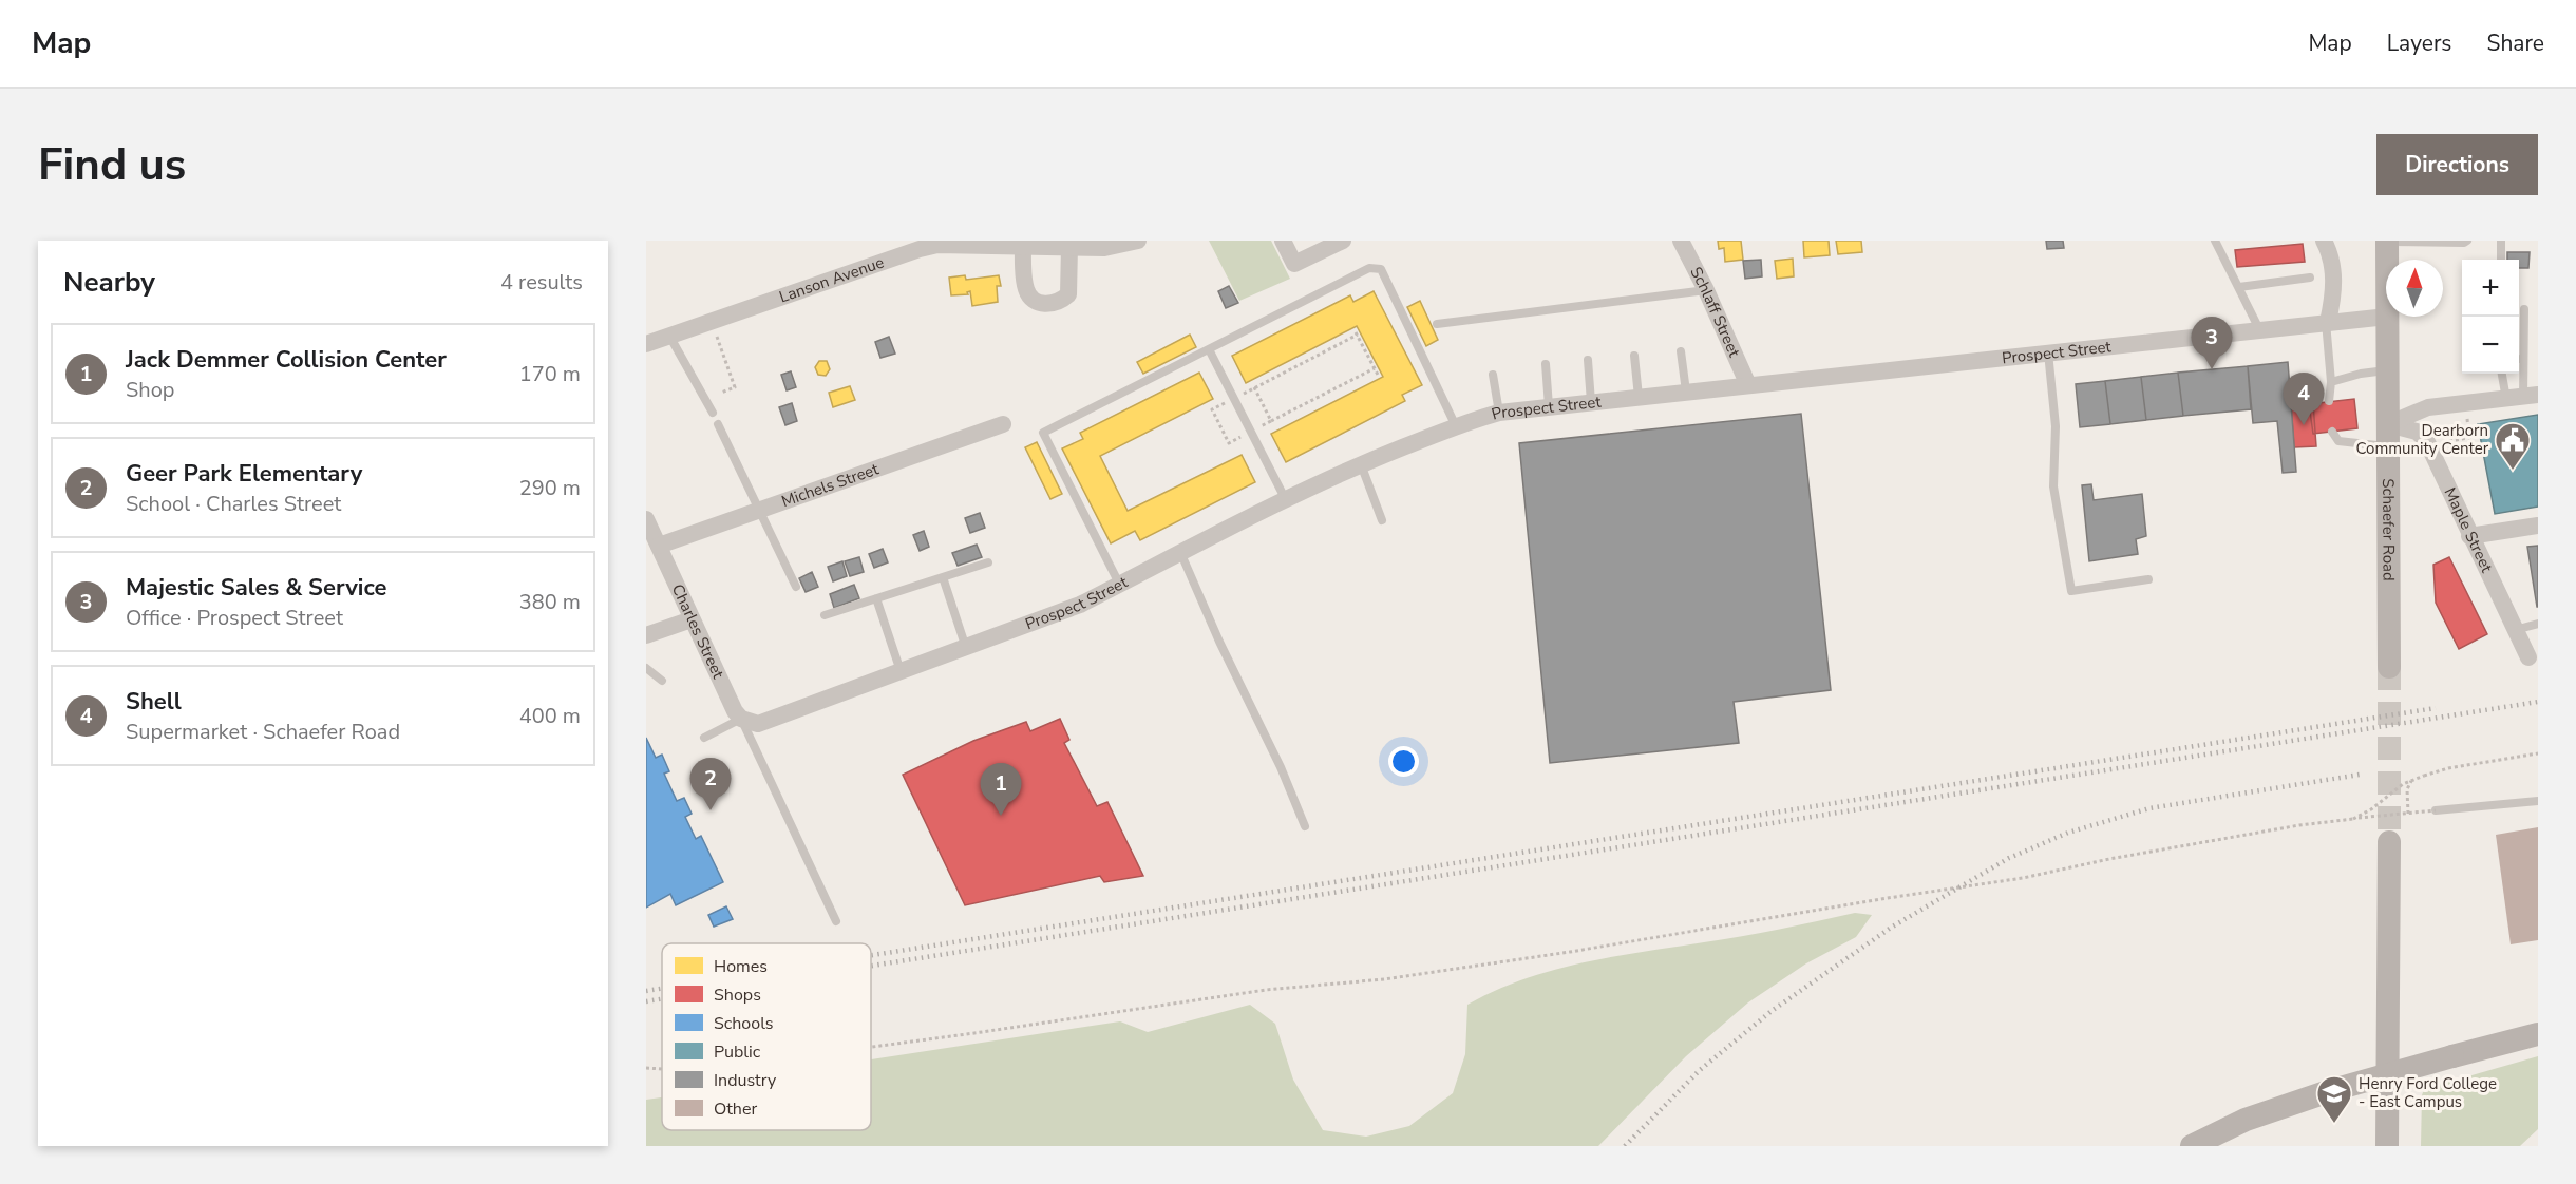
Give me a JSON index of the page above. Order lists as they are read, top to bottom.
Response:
{
  "streets": {
    "main road": ["Schaefer Road"],
    "street": [
      "Lanson Avenue",
      "Schlaff Street",
      "Prospect Street",
      "Michels Street",
      "Maple Street",
      "Charles Street"
    ]
  },
  "crossings": [
    ["Schlaff Street", "Prospect Street"],
    ["Prospect Street", "Schaefer Road"],
    ["Prospect Street", "Charles Street"],
    ["Michels Street", "Charles Street"],
    ["Schaefer Road", "Maple Street"]
  ],
  "places": {
    "public building": ["Dearborn Community Center"],
    "school or university": ["Henry Ford College - East Campus"]
  },
  "legend": [
    "Homes",
    "Shops",
    "Schools",
    "Public",
    "Industry",
    "Other"
  ],
  "north": "top",
  "page": {
    "header": "Map",
    "nav": ["Map", "Layers", "Share"],
    "buttons": "Directions",
    "title": "Find us",
    "heading": ["Nearby", "4 results"],
    "map_buttons": ["+", "−"],
    "pins": [
      "3",
      "4",
      "2",
      "1"
    ],
    "list": [
      {
        "mark": "1",
        "name": "Jack Demmer Collision Center",
        "note": "Shop",
        "value": "170 m"
      },
      {
        "mark": "2",
        "name": "Geer Park Elementary",
        "note": "School · Charles Street",
        "value": "290 m"
      },
      {
        "mark": "3",
        "name": "Majestic Sales & Service",
        "note": "Office · Prospect Street",
        "value": "380 m"
      },
      {
        "mark": "4",
        "name": "Shell",
        "note": "Supermarket · Schaefer Road",
        "value": "400 m"
      }
    ]
  }
}
